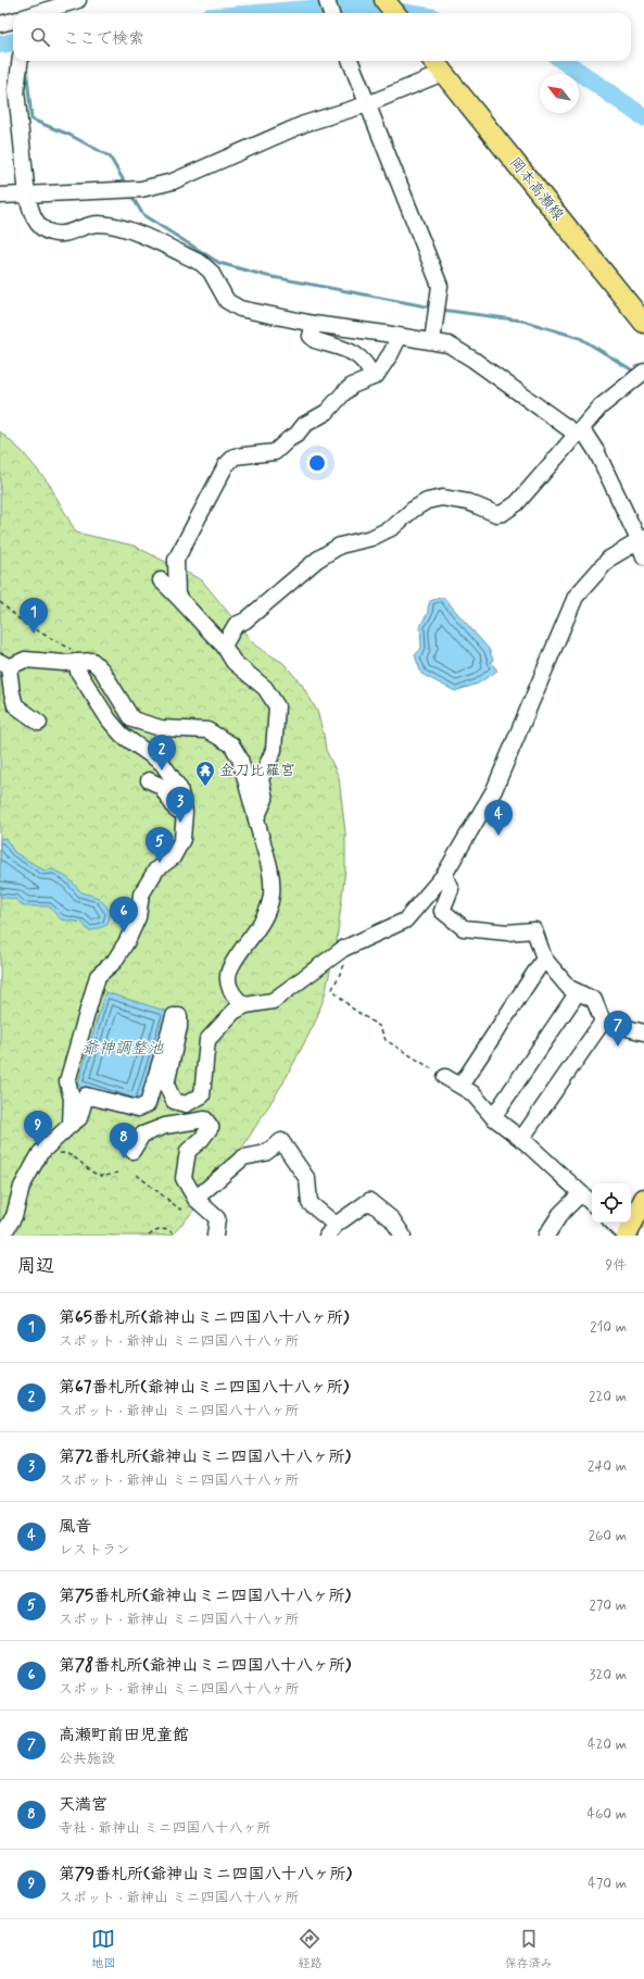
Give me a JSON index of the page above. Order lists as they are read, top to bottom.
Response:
{
  "streets": {
    "main road": ["岡本高瀬線"]
  },
  "water": ["爺神調整池"],
  "places": {
    "temple": ["金刀比羅宮"]
  },
  "north": "top left",
  "page": {
    "search": "ここで検索",
    "pins": [
      "1",
      "2",
      "3",
      "4",
      "5",
      "6",
      "7",
      "9",
      "8"
    ],
    "heading": ["周辺", "9件"],
    "list": [
      {
        "mark": "1",
        "name": "第65番札所(爺神山ミニ四国八十八ヶ所)",
        "note": "スポット · 爺神山 ミニ四国八十八ヶ所",
        "value": "210 m"
      },
      {
        "mark": "2",
        "name": "第67番札所(爺神山ミニ四国八十八ヶ所)",
        "note": "スポット · 爺神山 ミニ四国八十八ヶ所",
        "value": "220 m"
      },
      {
        "mark": "3",
        "name": "第72番札所(爺神山ミニ四国八十八ヶ所)",
        "note": "スポット · 爺神山 ミニ四国八十八ヶ所",
        "value": "240 m"
      },
      {
        "mark": "4",
        "name": "風音",
        "note": "レストラン",
        "value": "260 m"
      },
      {
        "mark": "5",
        "name": "第75番札所(爺神山ミニ四国八十八ヶ所)",
        "note": "スポット · 爺神山 ミニ四国八十八ヶ所",
        "value": "270 m"
      },
      {
        "mark": "6",
        "name": "第78番札所(爺神山ミニ四国八十八ヶ所)",
        "note": "スポット · 爺神山 ミニ四国八十八ヶ所",
        "value": "320 m"
      },
      {
        "mark": "7",
        "name": "高瀬町前田児童館",
        "note": "公共施設",
        "value": "420 m"
      },
      {
        "mark": "8",
        "name": "天満宮",
        "note": "寺社 · 爺神山 ミニ四国八十八ヶ所",
        "value": "460 m"
      },
      {
        "mark": "9",
        "name": "第79番札所(爺神山ミニ四国八十八ヶ所)",
        "note": "スポット · 爺神山 ミニ四国八十八ヶ所",
        "value": "470 m"
      }
    ],
    "nav": ["地図", "経路", "保存済み"]
  }
}
